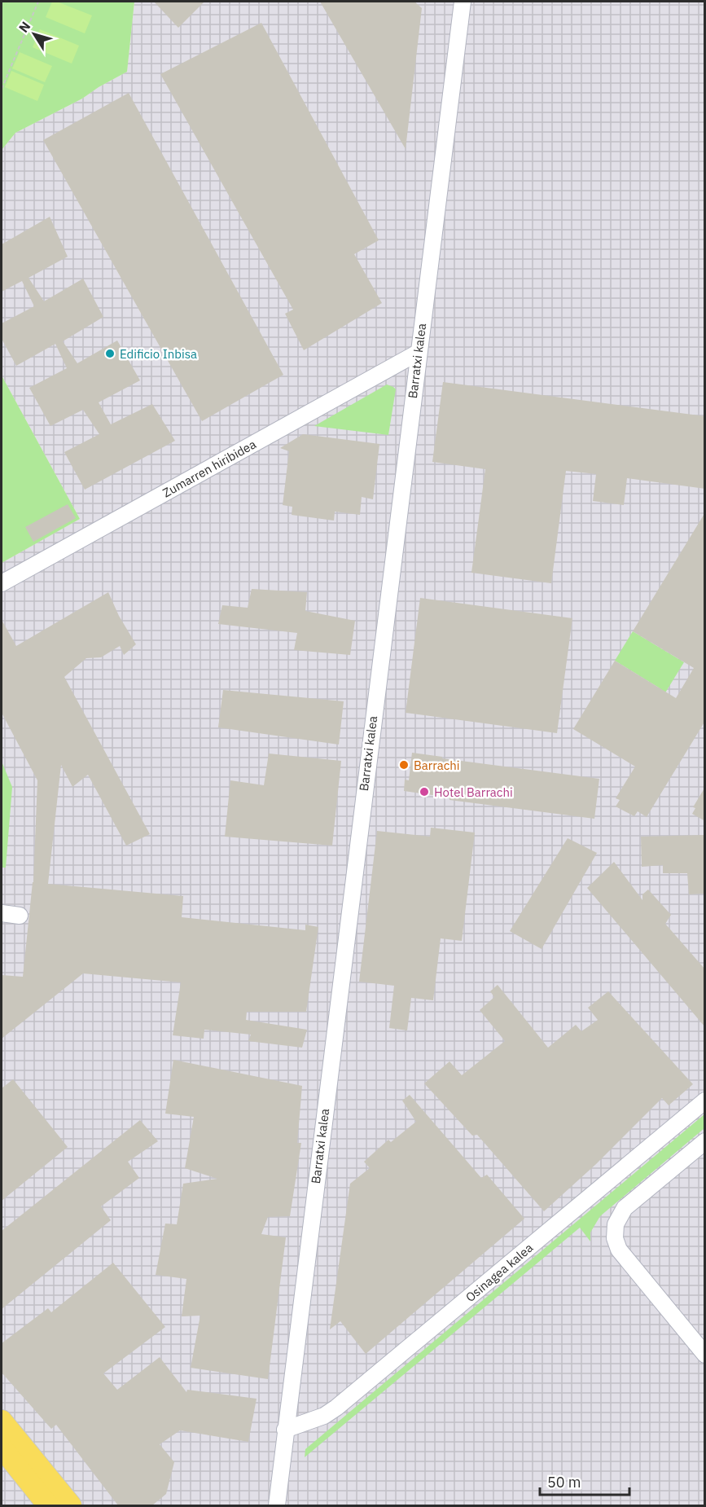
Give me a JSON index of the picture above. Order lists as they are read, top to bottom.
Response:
{
  "streets": {
    "street": ["Barratxi kalea", "Zumarren hiribidea", "Osinagea kalea"]
  },
  "crossings": [
    ["Barratxi kalea", "Zumarren hiribidea"],
    ["Barratxi kalea", "Osinagea kalea"]
  ],
  "places": ["Edificio Inbisa", "Barrachi", "Hotel Barrachi"],
  "scale_bar": "50 m",
  "north": "top left"
}
